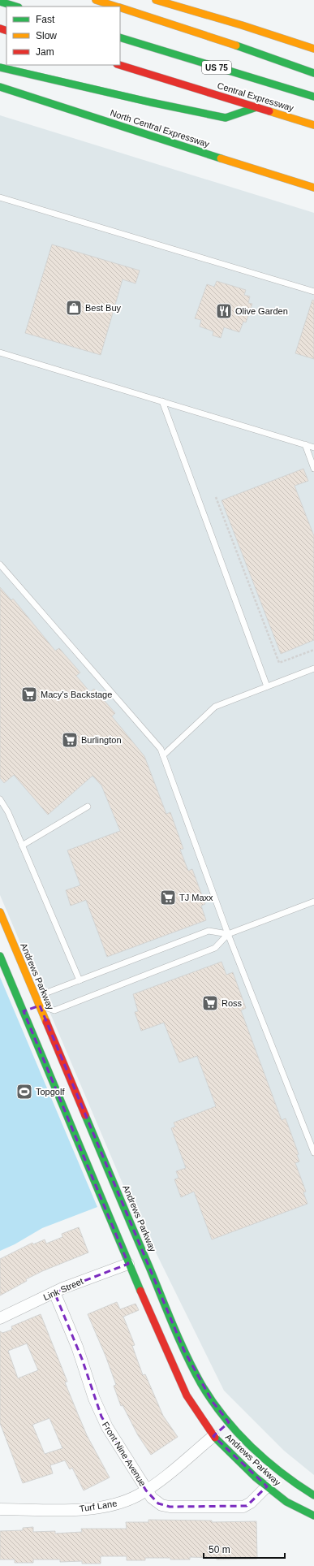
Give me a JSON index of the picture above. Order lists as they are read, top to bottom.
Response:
{
  "streets": {
    "main road": [
      "US 75",
      "Central Expressway",
      "North Central Expressway",
      "Andrews Parkway"
    ],
    "street": ["Link Street", "Front Nine Avenue", "Turf Lane"]
  },
  "crossings": [
    ["Andrews Parkway", "Link Street"],
    ["Andrews Parkway", "Front Nine Avenue"],
    ["Andrews Parkway", "Turf Lane"],
    ["Link Street", "Front Nine Avenue"],
    ["Front Nine Avenue", "Turf Lane"]
  ],
  "places": {
    "shop": ["Best Buy"],
    "restaurant": ["Olive Garden"],
    "supermarket": [
      "Macy's Backstage",
      "Burlington",
      "TJ Maxx",
      "Ross"
    ],
    "sports": ["Topgolf"]
  },
  "legend": ["Fast", "Slow", "Jam"],
  "scale_bar": "50 m"
}
